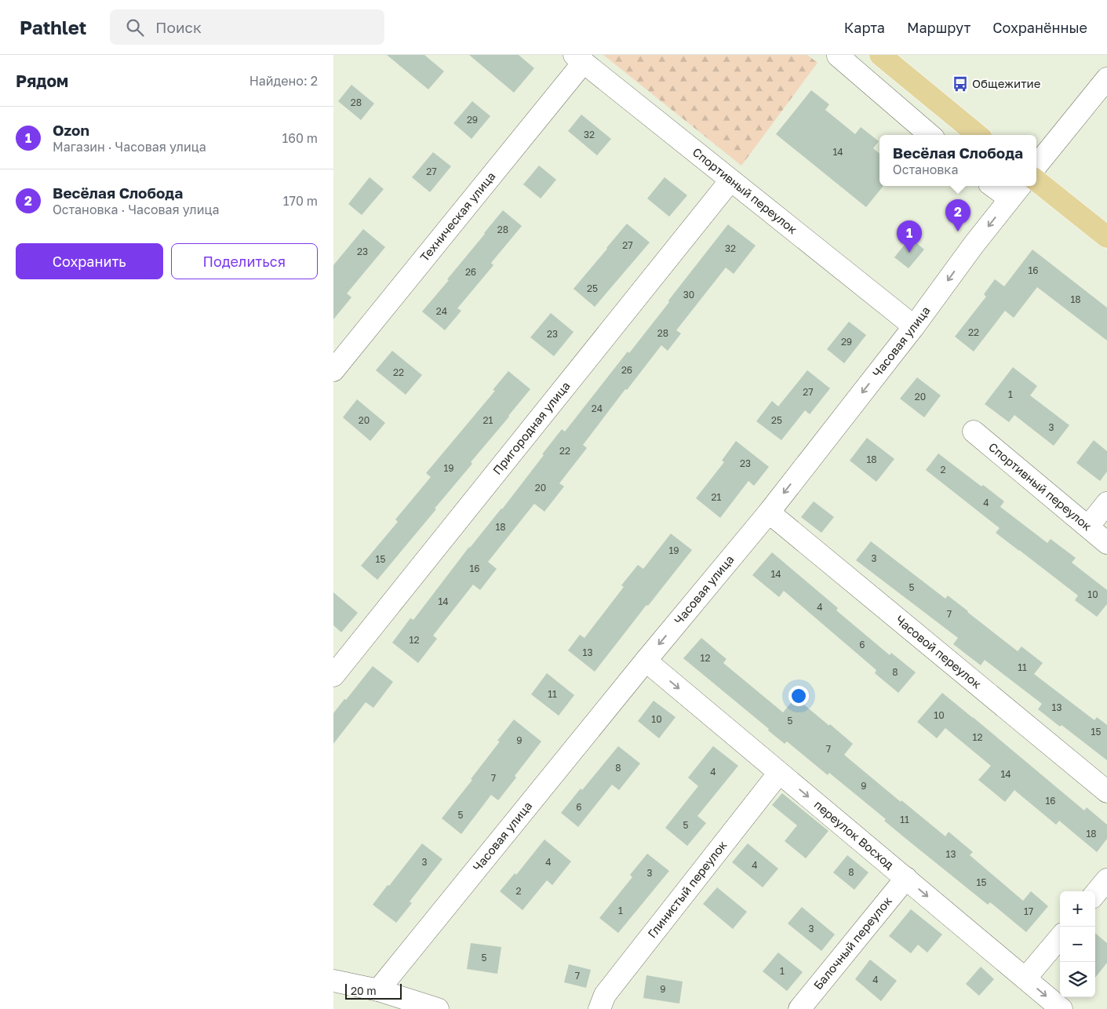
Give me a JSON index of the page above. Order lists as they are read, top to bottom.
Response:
{
  "streets": {
    "street": [
      "Спортивный переулок",
      "Техническая улица",
      "Часовая улица",
      "Пригородная улица",
      "Часовой переулок",
      "переулок Восход",
      "Глинистый переулок",
      "Балочный переулок"
    ]
  },
  "crossings": [
    ["Спортивный переулок", "Техническая улица"],
    ["Спортивный переулок", "Часовая улица"],
    ["Спортивный переулок", "Пригородная улица"],
    ["Часовая улица", "Часовой переулок"],
    ["Часовая улица", "переулок Восход"],
    ["переулок Восход", "Глинистый переулок"],
    ["переулок Восход", "Балочный переулок"]
  ],
  "one_way": ["Часовая улица", "переулок Восход"],
  "places": {
    "bus stop": ["Общежитие"]
  },
  "house_numbers": [
    "28",
    "29",
    "32",
    "14",
    "27",
    "28",
    "27",
    "32",
    "23",
    "16",
    "26",
    "25",
    "30",
    "18",
    "24",
    "22",
    "28",
    "23",
    "29",
    "26",
    "22",
    "27",
    "1",
    "20",
    "24",
    "20",
    "21",
    "25",
    "3",
    "22",
    "18",
    "23",
    "19",
    "2",
    "20",
    "21",
    "4",
    "18",
    "19",
    "3",
    "15",
    "16",
    "14",
    "5",
    "10",
    "14",
    "4",
    "7",
    "12",
    "6",
    "13",
    "12",
    "11",
    "8",
    "11",
    "13",
    "10",
    "10",
    "5",
    "15",
    "12",
    "9",
    "7",
    "8",
    "4",
    "14",
    "7",
    "9",
    "16",
    "6",
    "5",
    "11",
    "5",
    "18",
    "13",
    "3",
    "4",
    "4",
    "8",
    "3",
    "15",
    "2",
    "1",
    "17",
    "3",
    "5",
    "1",
    "7",
    "4",
    "9"
  ],
  "scale_bar": "20 m",
  "page": {
    "header": "Pathlet",
    "search": "Поиск",
    "nav": ["Карта", "Маршрут", "Сохранённые"],
    "heading": ["Рядом", "Найдено: 2"],
    "list": [
      {
        "mark": "1",
        "name": "Ozon",
        "note": "Магазин · Часовая улица",
        "value": "160 m"
      },
      {
        "mark": "2",
        "name": "Весёлая Слобода",
        "note": "Остановка · Часовая улица",
        "value": "170 m"
      }
    ],
    "popup": ["Весёлая Слобода", "Остановка"],
    "pins": ["2", "1"],
    "buttons": ["Сохранить", "Поделиться"],
    "map_buttons": ["+", "−"],
    "scale": "20 m"
  }
}
